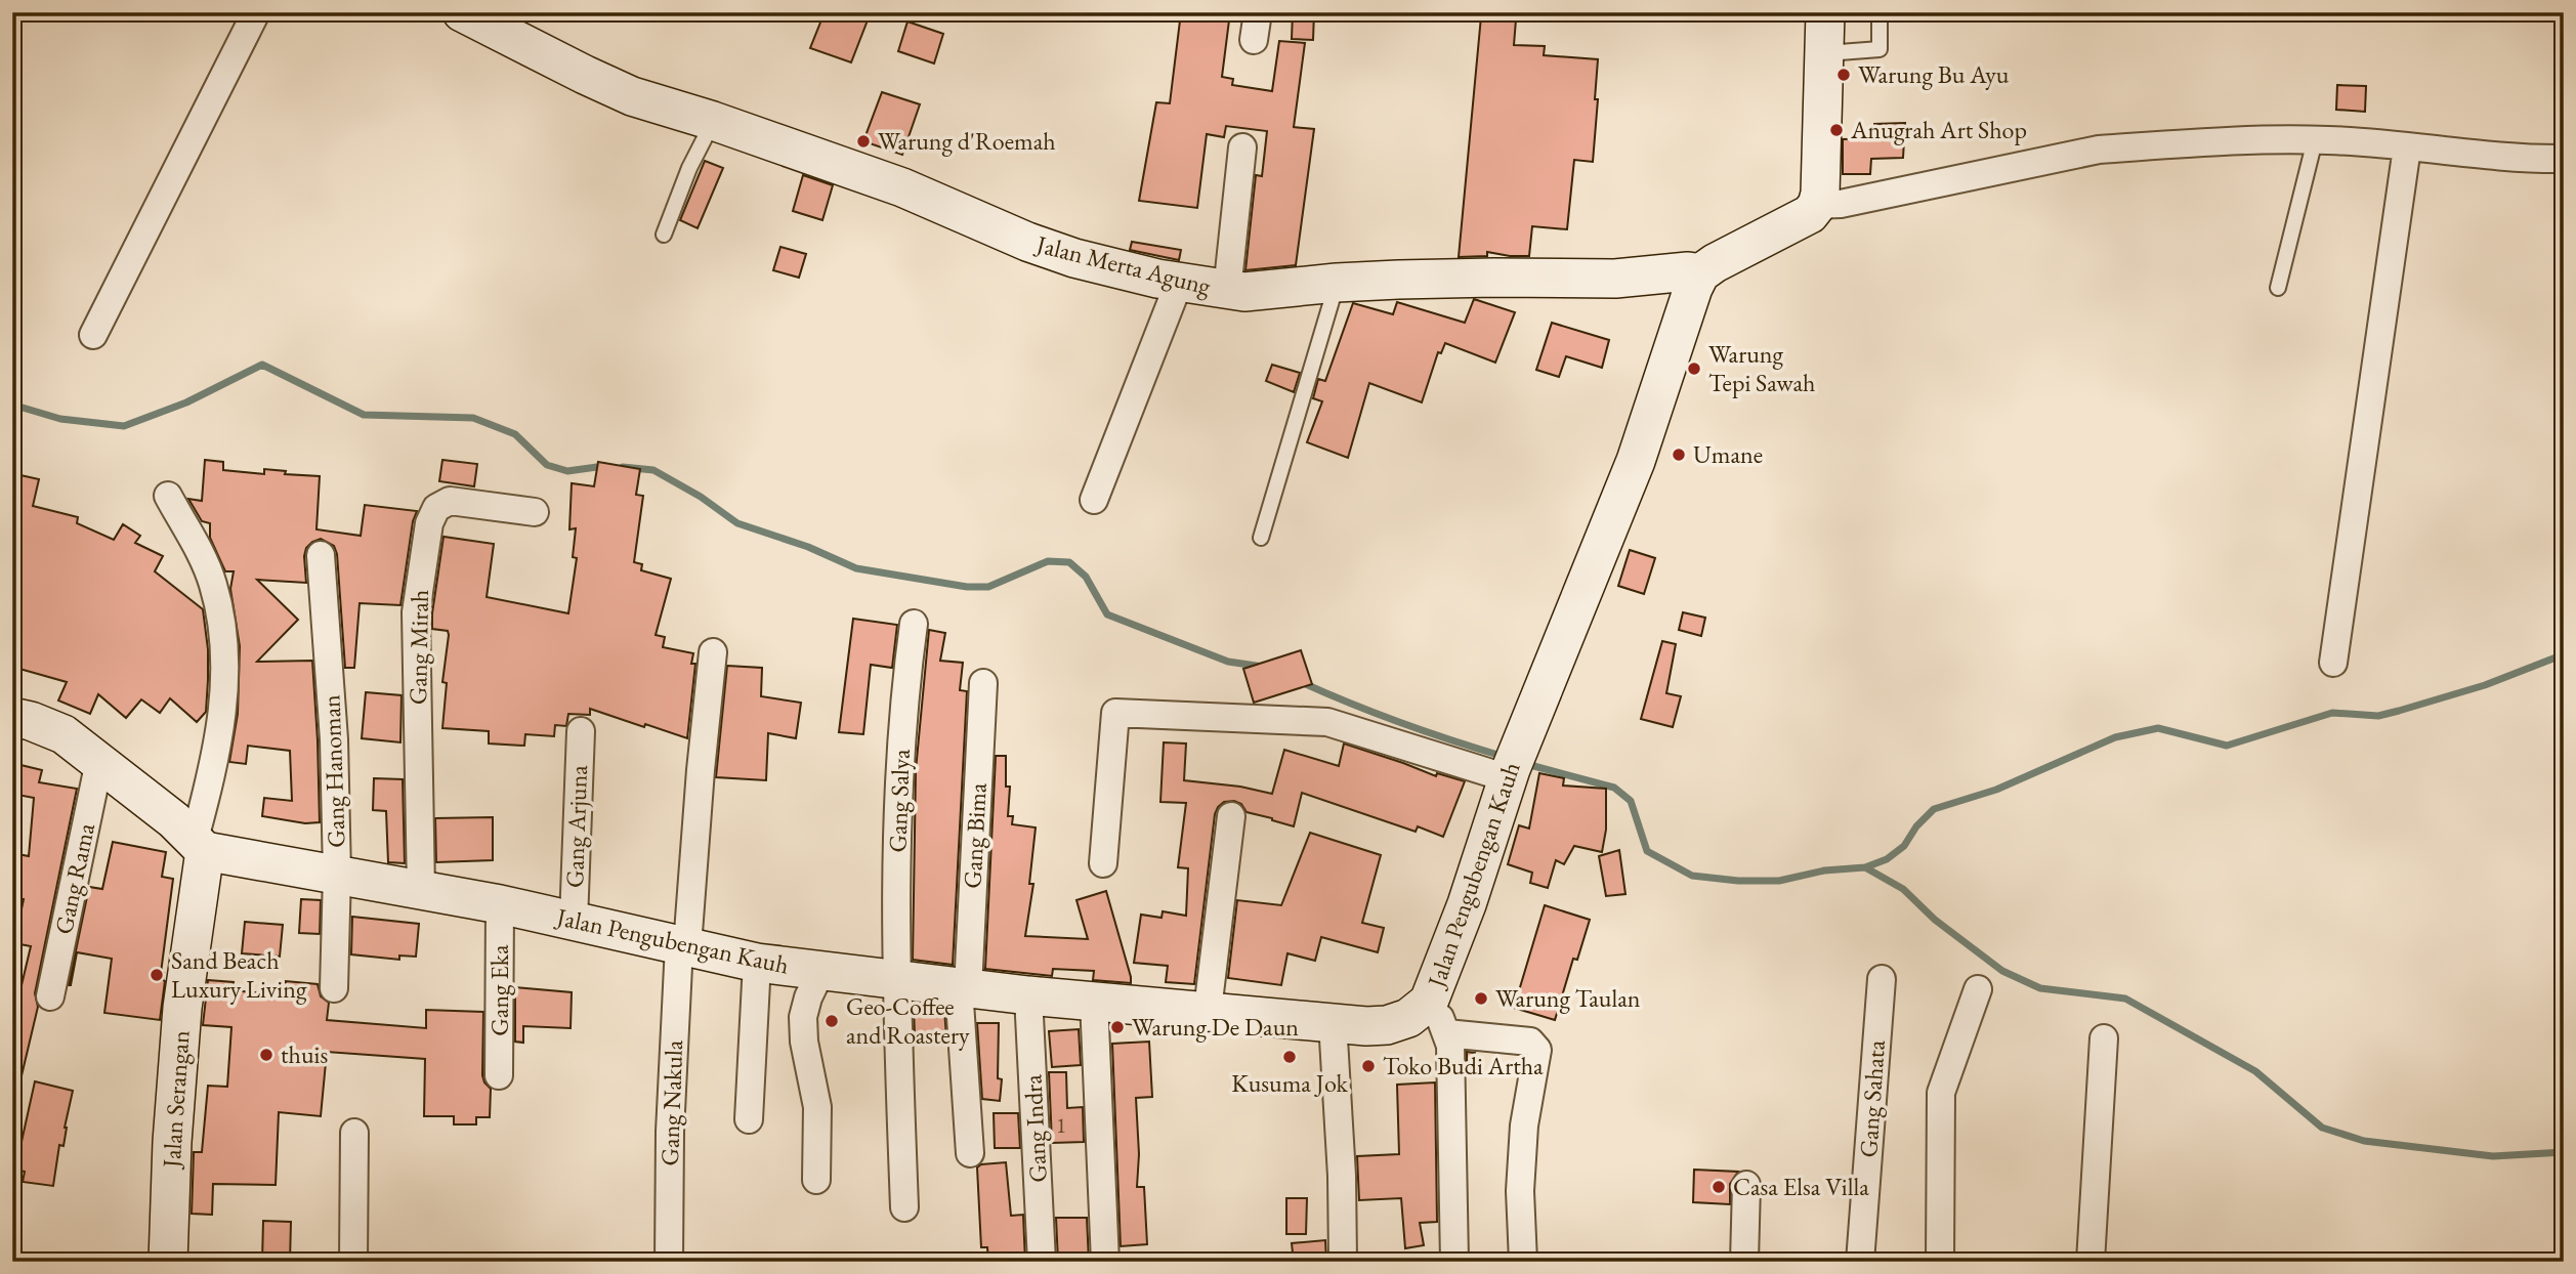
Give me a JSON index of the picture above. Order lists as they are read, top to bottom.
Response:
{
  "streets": {
    "street": [
      "Jalan Merta Agung",
      "Gang Mirah",
      "Gang Hanoman",
      "Gang Salya",
      "Gang Arjuna",
      "Gang Bima",
      "Jalan Pengubengan Kauh",
      "Gang Rama",
      "Gang Eka",
      "Jalan Serangan",
      "Gang Sahata",
      "Gang Nakula",
      "Gang Indra"
    ]
  },
  "crossings": [
    ["Jalan Merta Agung", "Jalan Pengubengan Kauh"],
    ["Gang Mirah", "Jalan Pengubengan Kauh"],
    ["Gang Hanoman", "Jalan Pengubengan Kauh"],
    ["Gang Salya", "Jalan Pengubengan Kauh"],
    ["Gang Arjuna", "Jalan Pengubengan Kauh"],
    ["Gang Bima", "Jalan Pengubengan Kauh"],
    ["Jalan Pengubengan Kauh", "Gang Rama"],
    ["Jalan Pengubengan Kauh", "Gang Eka"],
    ["Jalan Pengubengan Kauh", "Jalan Serangan"],
    ["Jalan Pengubengan Kauh", "Gang Nakula"],
    ["Jalan Pengubengan Kauh", "Gang Indra"]
  ],
  "places": [
    "Warung Bu Ayu",
    "Anugrah Art Shop",
    "Warung d'Roemah",
    "Warung Tepi Sawah",
    "Umane",
    "Sand Beach Luxury Living",
    "Warung Taulan",
    "Geo-Coffee and Roastery",
    "Warung De Daun",
    "thuis",
    "Kusuma Jok",
    "Toko Budi Artha",
    "Casa Elsa Villa"
  ],
  "house_numbers": ["1"]
}
